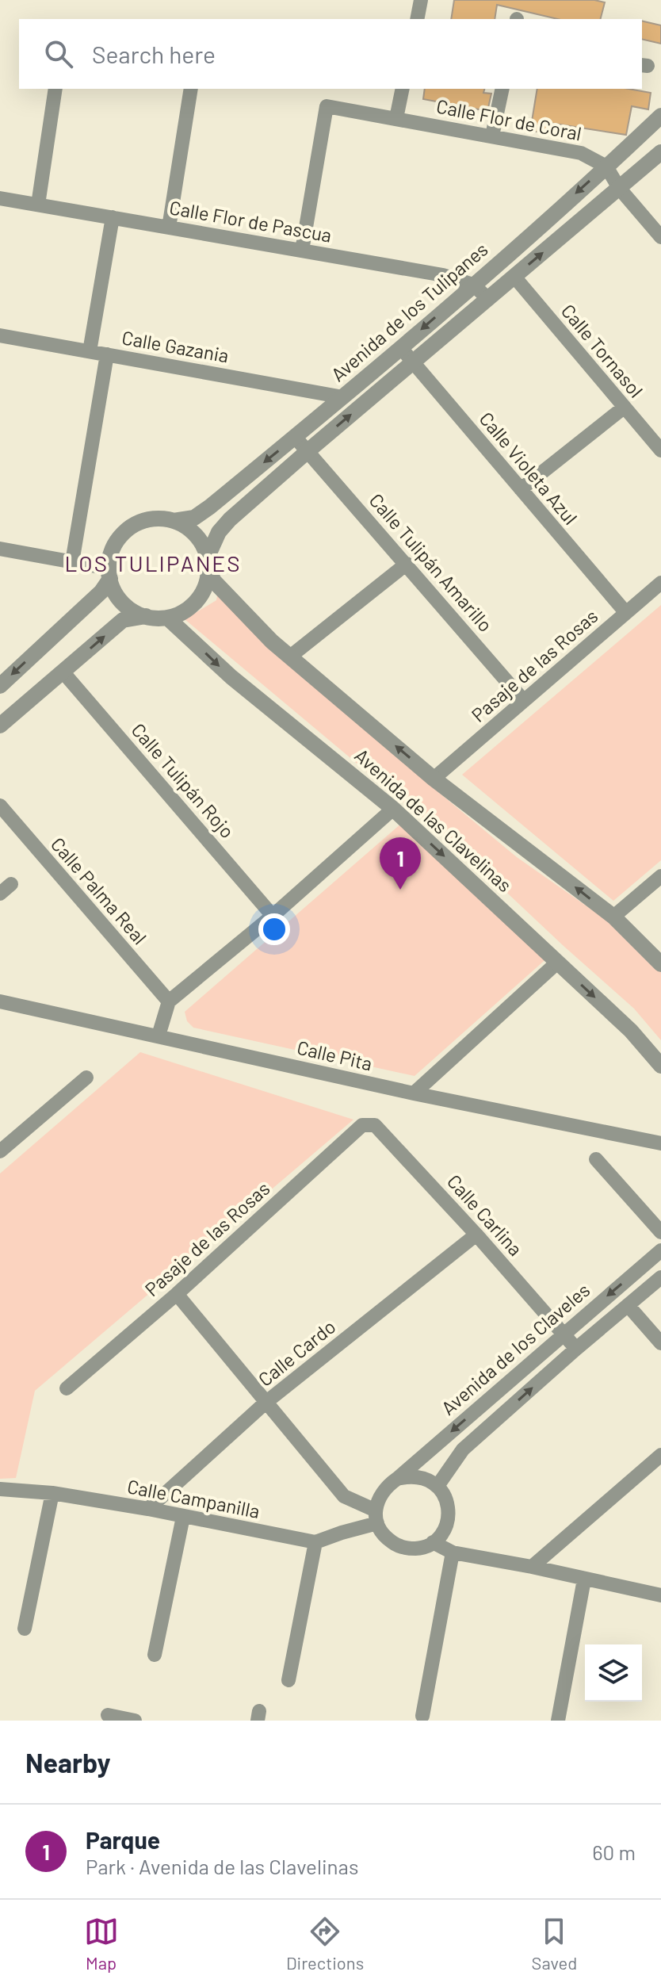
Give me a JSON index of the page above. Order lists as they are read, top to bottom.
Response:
{
  "streets": {
    "street": [
      "Calle Flor de Coral",
      "Calle Flor de Pascua",
      "Avenida de los Tulipanes",
      "Calle Gazania",
      "Calle Tornasol",
      "Calle Violeta Azul",
      "Calle Tulipán Amarillo",
      "Pasaje de las Rosas",
      "Calle Tulipán Rojo",
      "Avenida de las Clavelinas",
      "Calle Palma Real",
      "Calle Pita",
      "Calle Carlina",
      "Avenida de los Claveles",
      "Calle Cardo",
      "Calle Campanilla"
    ]
  },
  "crossings": [
    ["Calle Flor de Coral", "Calle Flor de Pascua"],
    ["Calle Flor de Coral", "Avenida de los Tulipanes"],
    ["Calle Flor de Pascua", "Avenida de los Tulipanes"],
    ["Avenida de los Tulipanes", "Calle Gazania"],
    ["Avenida de los Tulipanes", "Calle Tornasol"],
    ["Avenida de los Tulipanes", "Calle Violeta Azul"],
    ["Avenida de los Tulipanes", "Calle Tulipán Amarillo"],
    ["Avenida de los Tulipanes", "Avenida de las Clavelinas"],
    ["Calle Violeta Azul", "Pasaje de las Rosas"],
    ["Calle Tulipán Amarillo", "Pasaje de las Rosas"],
    ["Pasaje de las Rosas", "Avenida de las Clavelinas"],
    ["Pasaje de las Rosas", "Calle Carlina"],
    ["Calle Carlina", "Avenida de los Claveles"],
    ["Calle Carlina", "Calle Cardo"],
    ["Calle Cardo", "Calle Campanilla"]
  ],
  "districts": ["LOS TULIPANES"],
  "page": {
    "search": "Search here",
    "pins": "1",
    "heading": "Nearby",
    "list": [
      {
        "mark": "1",
        "name": "Parque",
        "note": "Park · Avenida de las Clavelinas",
        "value": "60 m"
      }
    ],
    "nav": ["Map", "Directions", "Saved"]
  }
}
